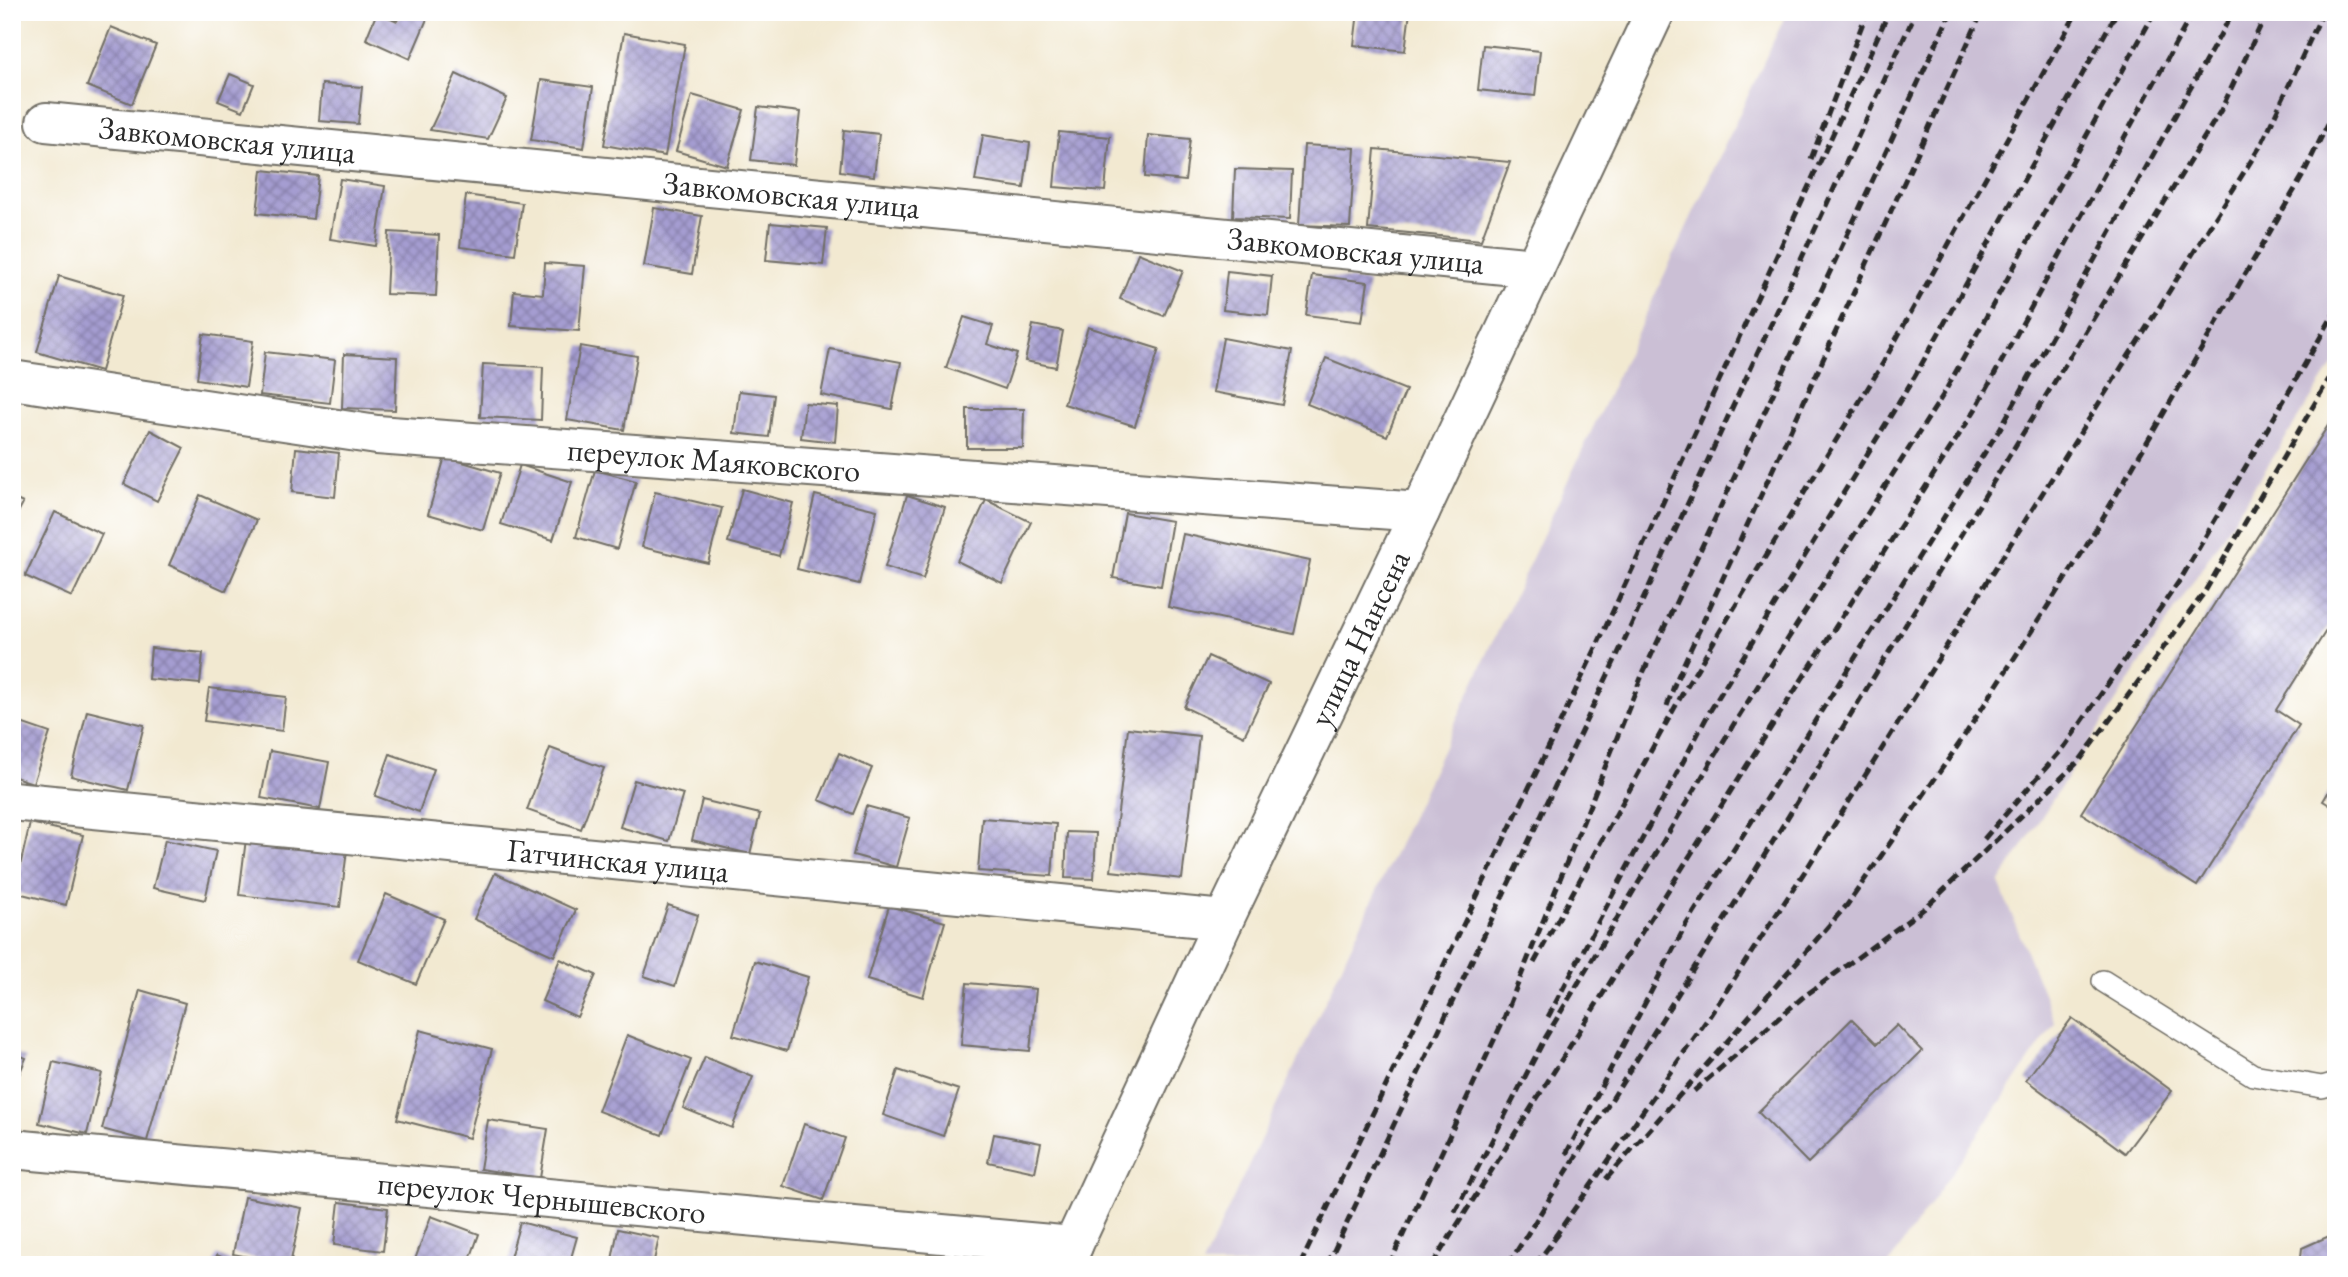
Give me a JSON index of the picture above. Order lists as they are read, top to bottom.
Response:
{
  "streets": {
    "street": [
      "Завкомовская улица",
      "переулок Маяковского",
      "улица Нансена",
      "Гатчинская улица",
      "переулок Чернышевского"
    ]
  },
  "crossings": [
    ["Завкомовская улица", "улица Нансена"],
    ["переулок Маяковского", "улица Нансена"],
    ["улица Нансена", "Гатчинская улица"],
    ["улица Нансена", "переулок Чернышевского"]
  ]
}
